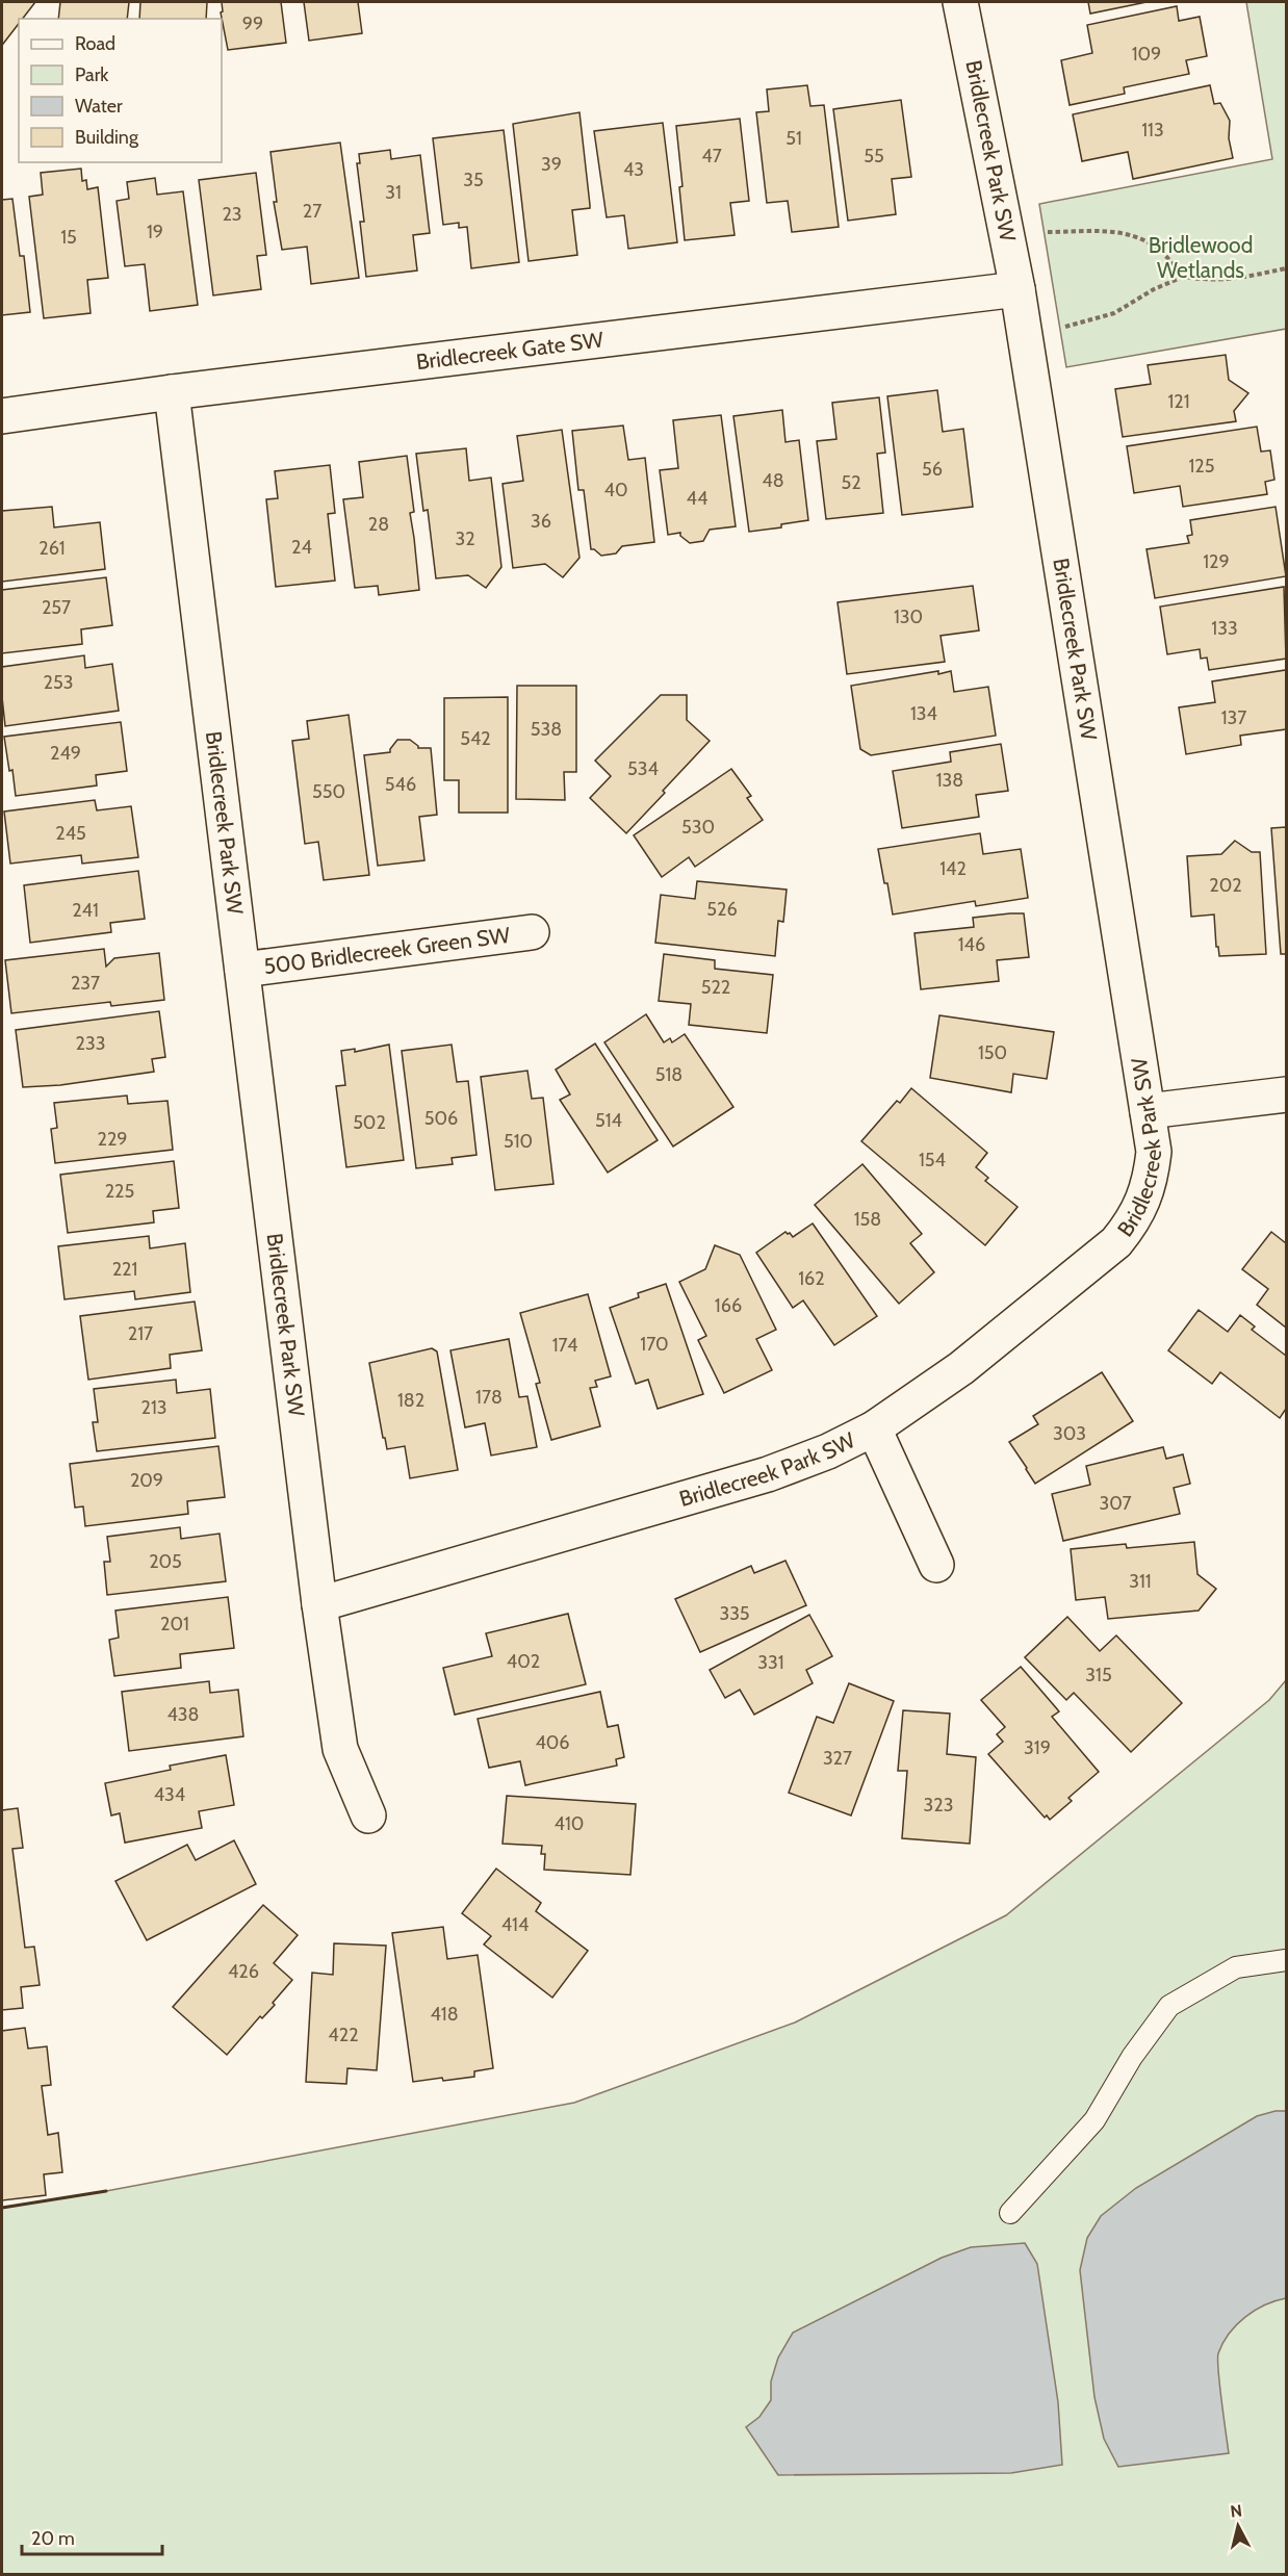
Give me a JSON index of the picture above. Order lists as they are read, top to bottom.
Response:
{
  "streets": {
    "street": ["Bridlecreek Park SW", "Bridlecreek Gate SW", "500 Bridlecreek Green SW"]
  },
  "crossings": [
    ["Bridlecreek Park SW", "Bridlecreek Gate SW"],
    ["Bridlecreek Park SW", "500 Bridlecreek Green SW"]
  ],
  "parks": ["Bridlewood Wetlands"],
  "house_numbers": [
    "99",
    "109",
    "113",
    "51",
    "47",
    "55",
    "39",
    "43",
    "35",
    "31",
    "27",
    "23",
    "19",
    "15",
    "121",
    "125",
    "56",
    "48",
    "52",
    "40",
    "44",
    "36",
    "28",
    "32",
    "24",
    "261",
    "129",
    "257",
    "130",
    "133",
    "253",
    "134",
    "137",
    "538",
    "542",
    "249",
    "534",
    "138",
    "546",
    "550",
    "530",
    "245",
    "142",
    "202",
    "526",
    "241",
    "146",
    "237",
    "522",
    "233",
    "150",
    "518",
    "506",
    "514",
    "502",
    "229",
    "510",
    "154",
    "225",
    "158",
    "221",
    "162",
    "166",
    "217",
    "170",
    "174",
    "178",
    "182",
    "213",
    "303",
    "209",
    "307",
    "205",
    "311",
    "335",
    "201",
    "402",
    "331",
    "315",
    "438",
    "406",
    "319",
    "327",
    "434",
    "323",
    "410",
    "414",
    "426",
    "418",
    "422"
  ],
  "legend": [
    "Road",
    "Park",
    "Water",
    "Building"
  ],
  "scale_bar": "20 m",
  "north": "top"
}
